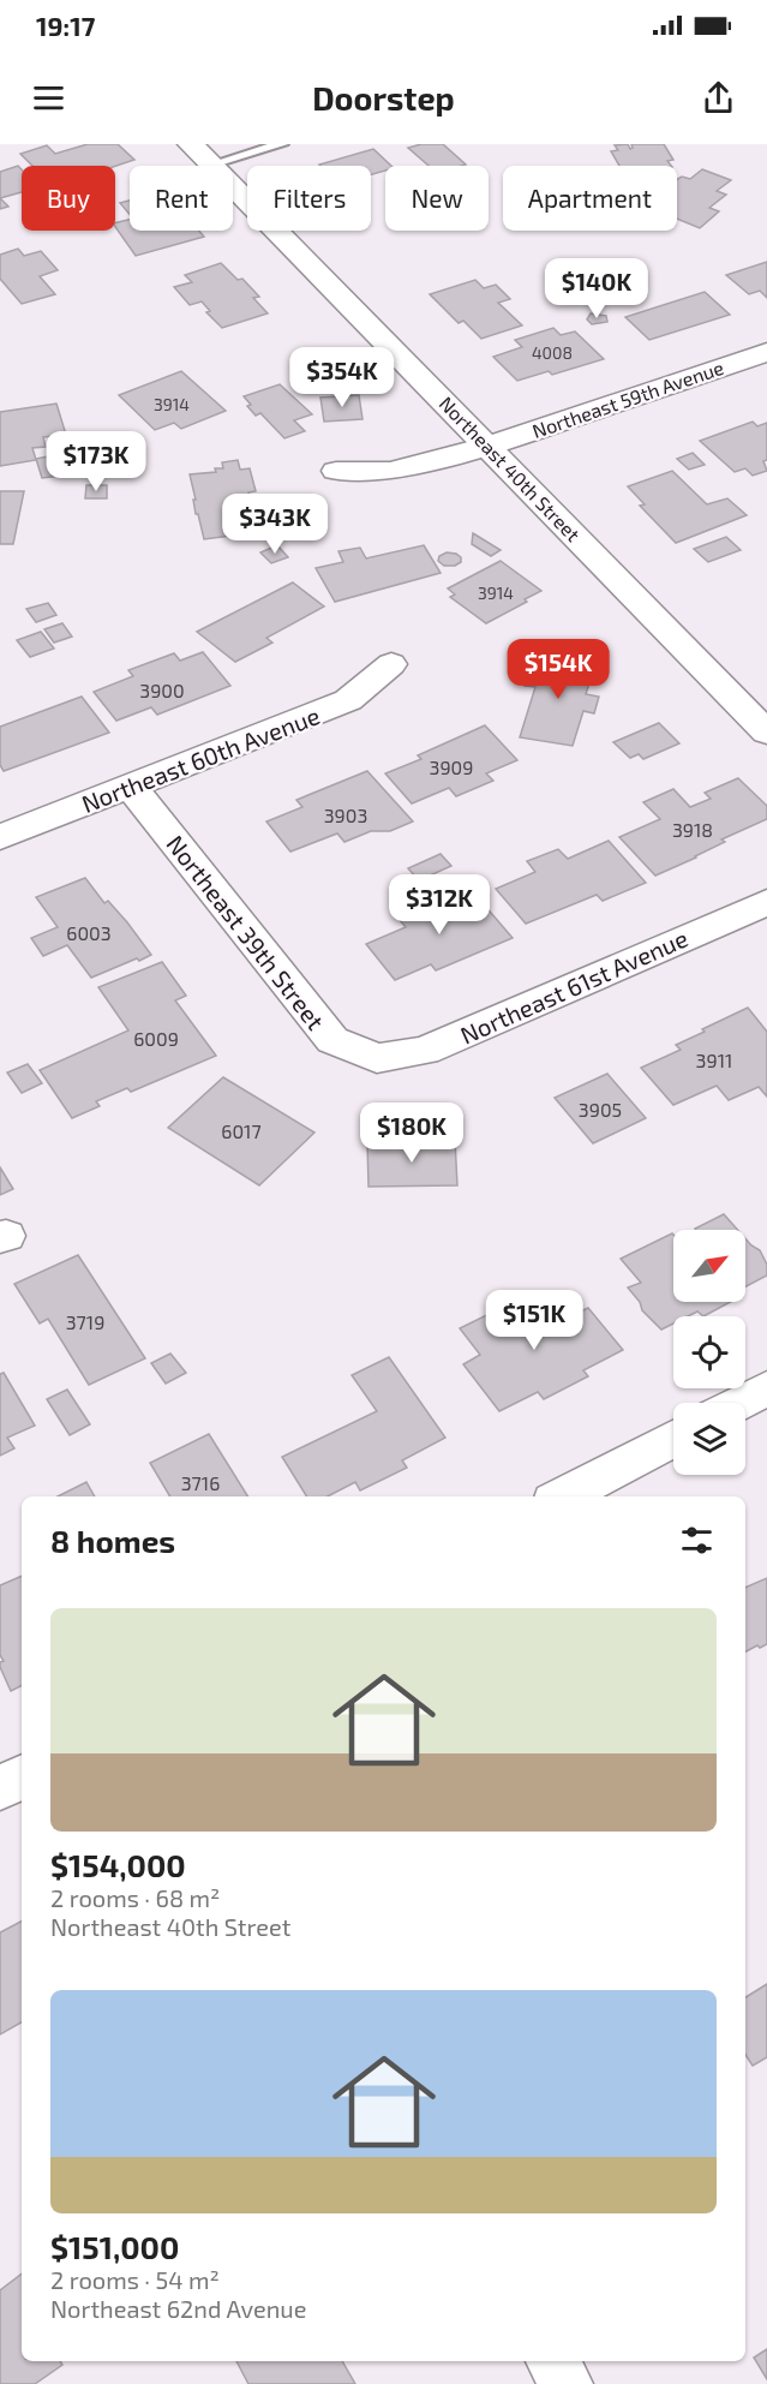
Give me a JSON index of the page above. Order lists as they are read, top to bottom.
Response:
{
  "streets": {
    "street": [
      "Northeast 59th Avenue",
      "Northeast 40th Street",
      "Northeast 60th Avenue",
      "Northeast 39th Street",
      "Northeast 61st Avenue"
    ]
  },
  "crossings": [
    ["Northeast 59th Avenue", "Northeast 40th Street"],
    ["Northeast 60th Avenue", "Northeast 39th Street"],
    ["Northeast 39th Street", "Northeast 61st Avenue"]
  ],
  "house_numbers": [
    "4008",
    "3914",
    "3914",
    "3900",
    "3909",
    "3903",
    "3918",
    "6003",
    "6009",
    "3911",
    "3905",
    "6017",
    "3719",
    "3716"
  ],
  "north": "top right",
  "page": {
    "status": "19:17",
    "header": "Doorstep",
    "chip": [
      "Buy",
      "Rent",
      "Filters",
      "New",
      "Apartment"
    ],
    "price": [
      "$140K",
      "$354K",
      "$173K",
      "$343K",
      "$154K",
      "$312K",
      "$180K",
      "$151K"
    ],
    "heading": "8 homes",
    "list": [
      {
        "name": "$154,000",
        "note": "2 rooms · 68 m² · Northeast 40th Street"
      },
      {
        "name": "$151,000",
        "note": "2 rooms · 54 m² · Northeast 62nd Avenue"
      }
    ]
  }
}
